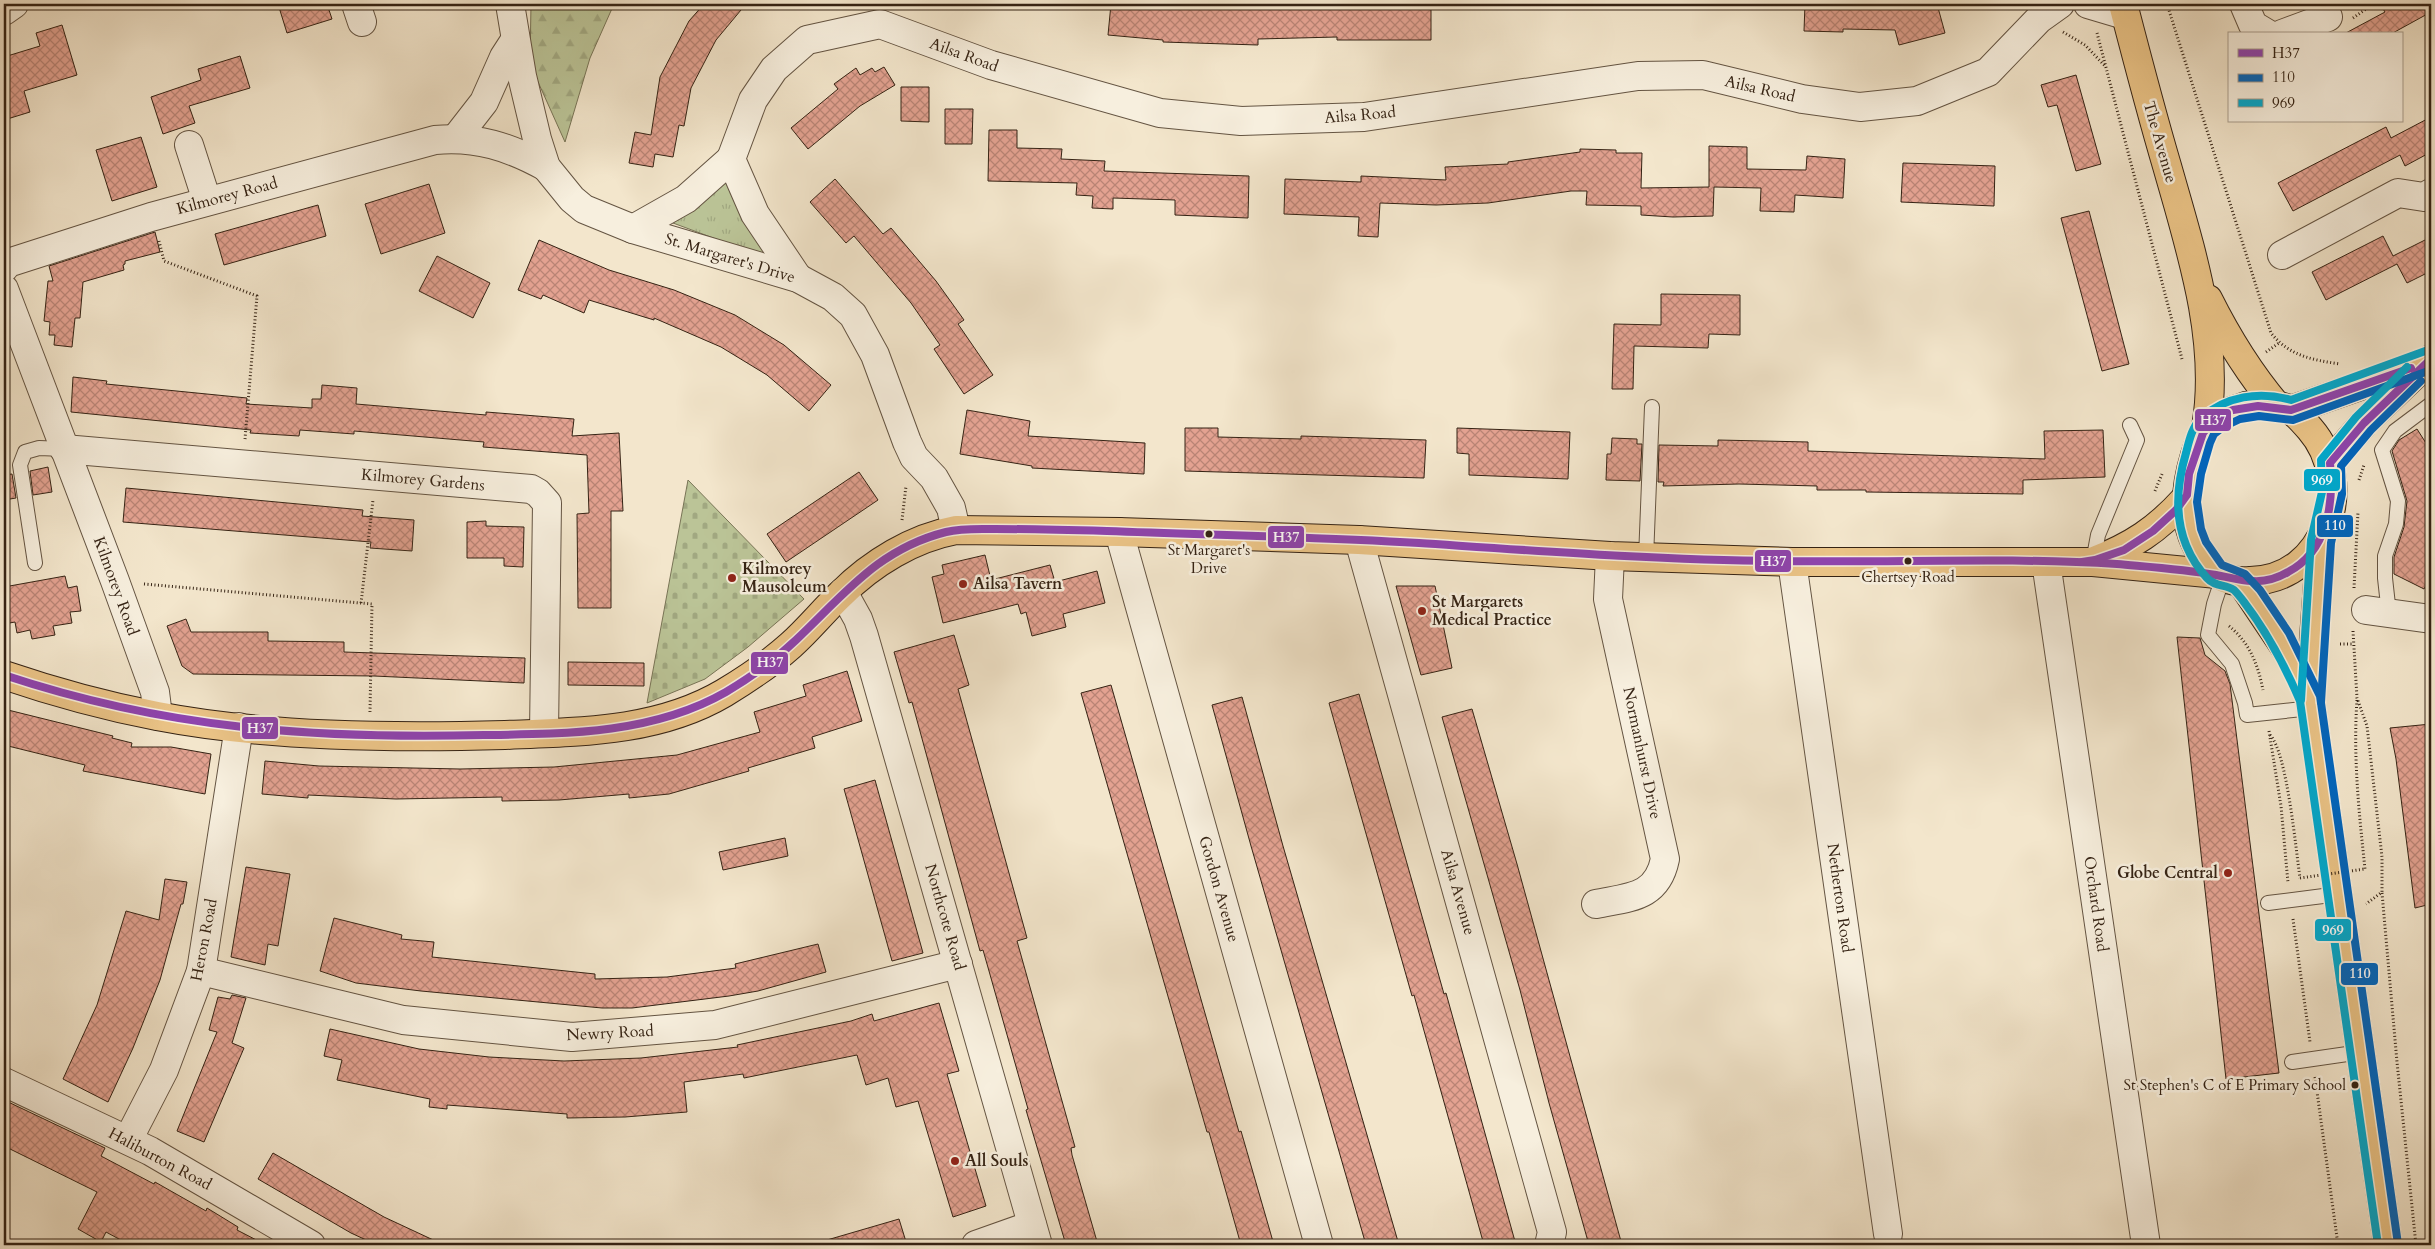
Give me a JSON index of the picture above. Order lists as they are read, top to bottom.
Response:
{
  "streets": {
    "main road": ["The Avenue"],
    "street": [
      "Ailsa Road",
      "Kilmorey Road",
      "St. Margaret's Drive",
      "Kilmorey Gardens",
      "Normanhurst Drive",
      "Gordon Avenue",
      "Ailsa Avenue",
      "Netherton Road",
      "Orchard Road",
      "Northcote Road",
      "Heron Road",
      "Newry Road",
      "Haliburton Road"
    ]
  },
  "crossings": [
    ["Ailsa Road", "St. Margaret's Drive"],
    ["Kilmorey Road", "St. Margaret's Drive"],
    ["Kilmorey Road", "Kilmorey Gardens"],
    ["Northcote Road", "Newry Road"],
    ["Heron Road", "Newry Road"],
    ["Heron Road", "Haliburton Road"]
  ],
  "places": [
    "St Margaret's Drive",
    "Chertsey Road",
    "Kilmorey Mausoleum",
    "Ailsa Tavern",
    "St Margarets Medical Practice",
    "Globe Central",
    "St Stephen's C of E Primary School",
    "All Souls"
  ],
  "lines": ["transit line 969", "transit line H37", "transit line 110"],
  "legend": ["H37", "110", "969"]
}
